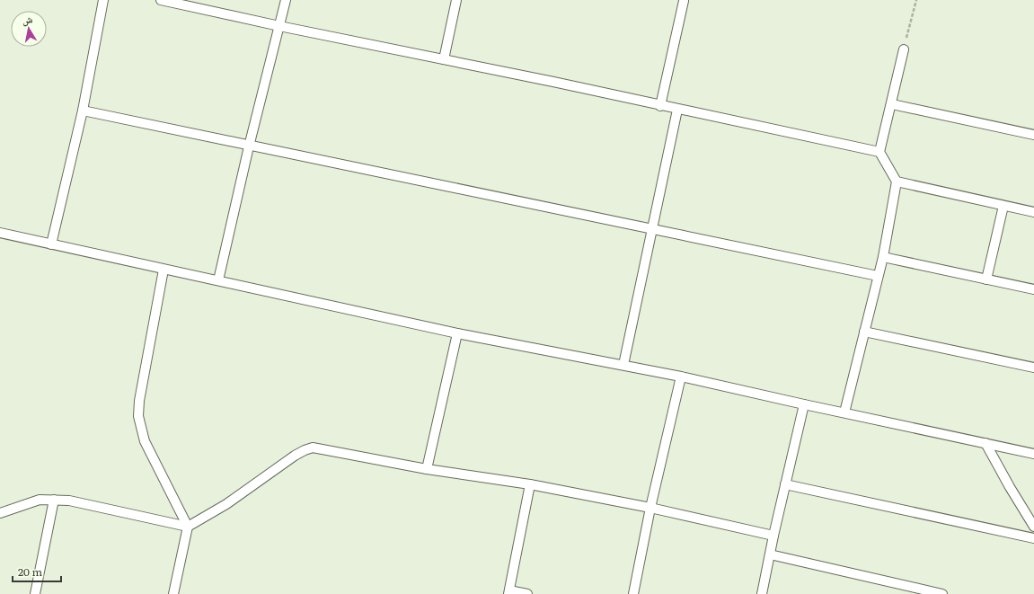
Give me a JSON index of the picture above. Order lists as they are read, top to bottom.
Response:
{
  "scale_bar": "20 m",
  "north": "top"
}
